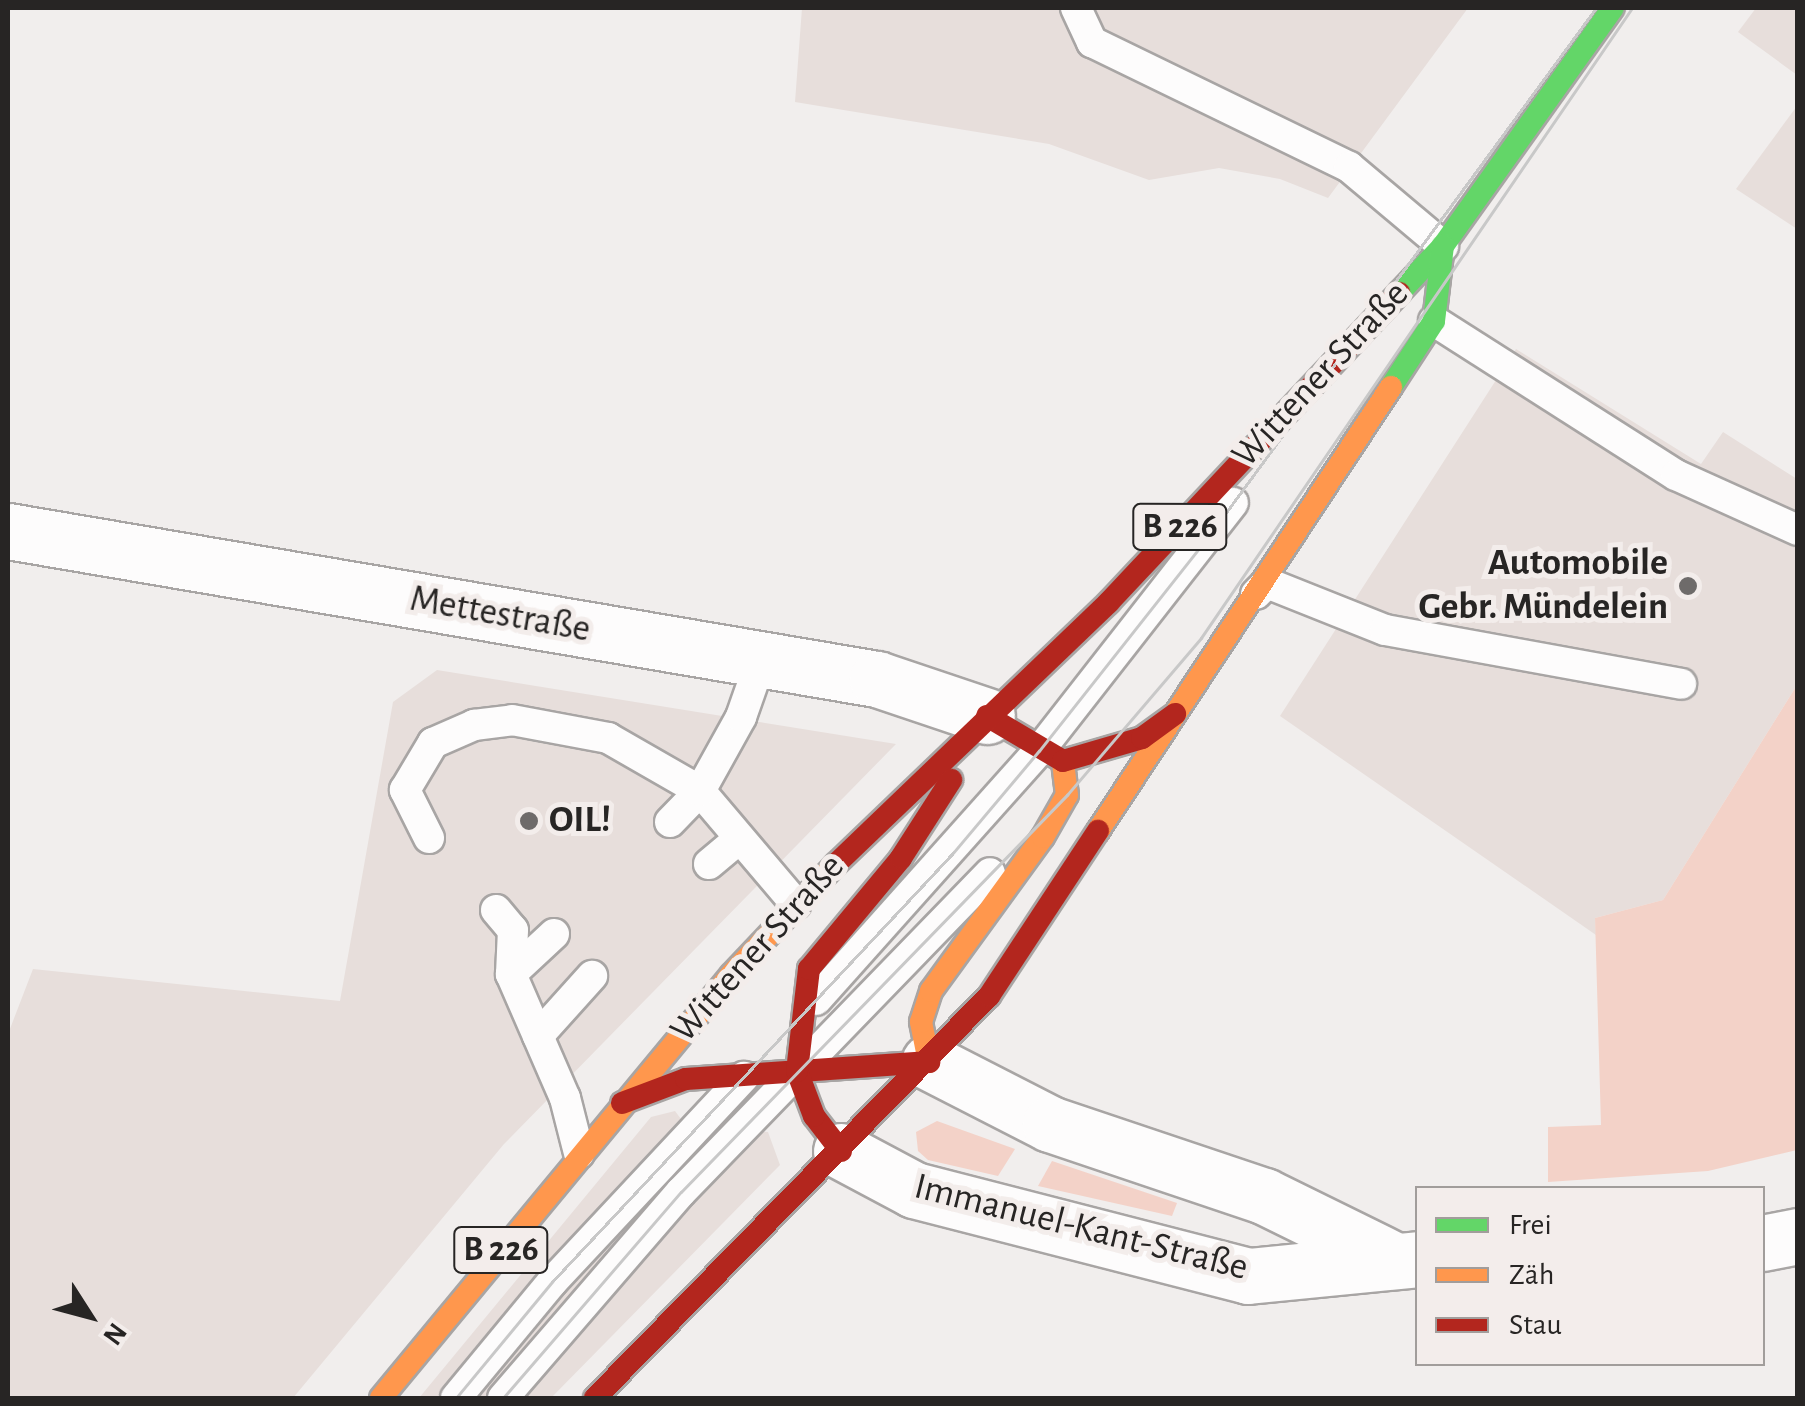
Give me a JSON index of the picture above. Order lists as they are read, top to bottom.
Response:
{
  "streets": {
    "main road": ["Wittener Straße", "B 226"],
    "street": ["Mettestraße", "Immanuel-Kant-Straße"]
  },
  "crossings": [
    ["Wittener Straße", "Mettestraße"],
    ["Wittener Straße", "Immanuel-Kant-Straße"]
  ],
  "places": ["Automobile Gebr. Mündelein", "OIL!"],
  "legend": ["Frei", "Zäh", "Stau"],
  "north": "bottom right"
}
